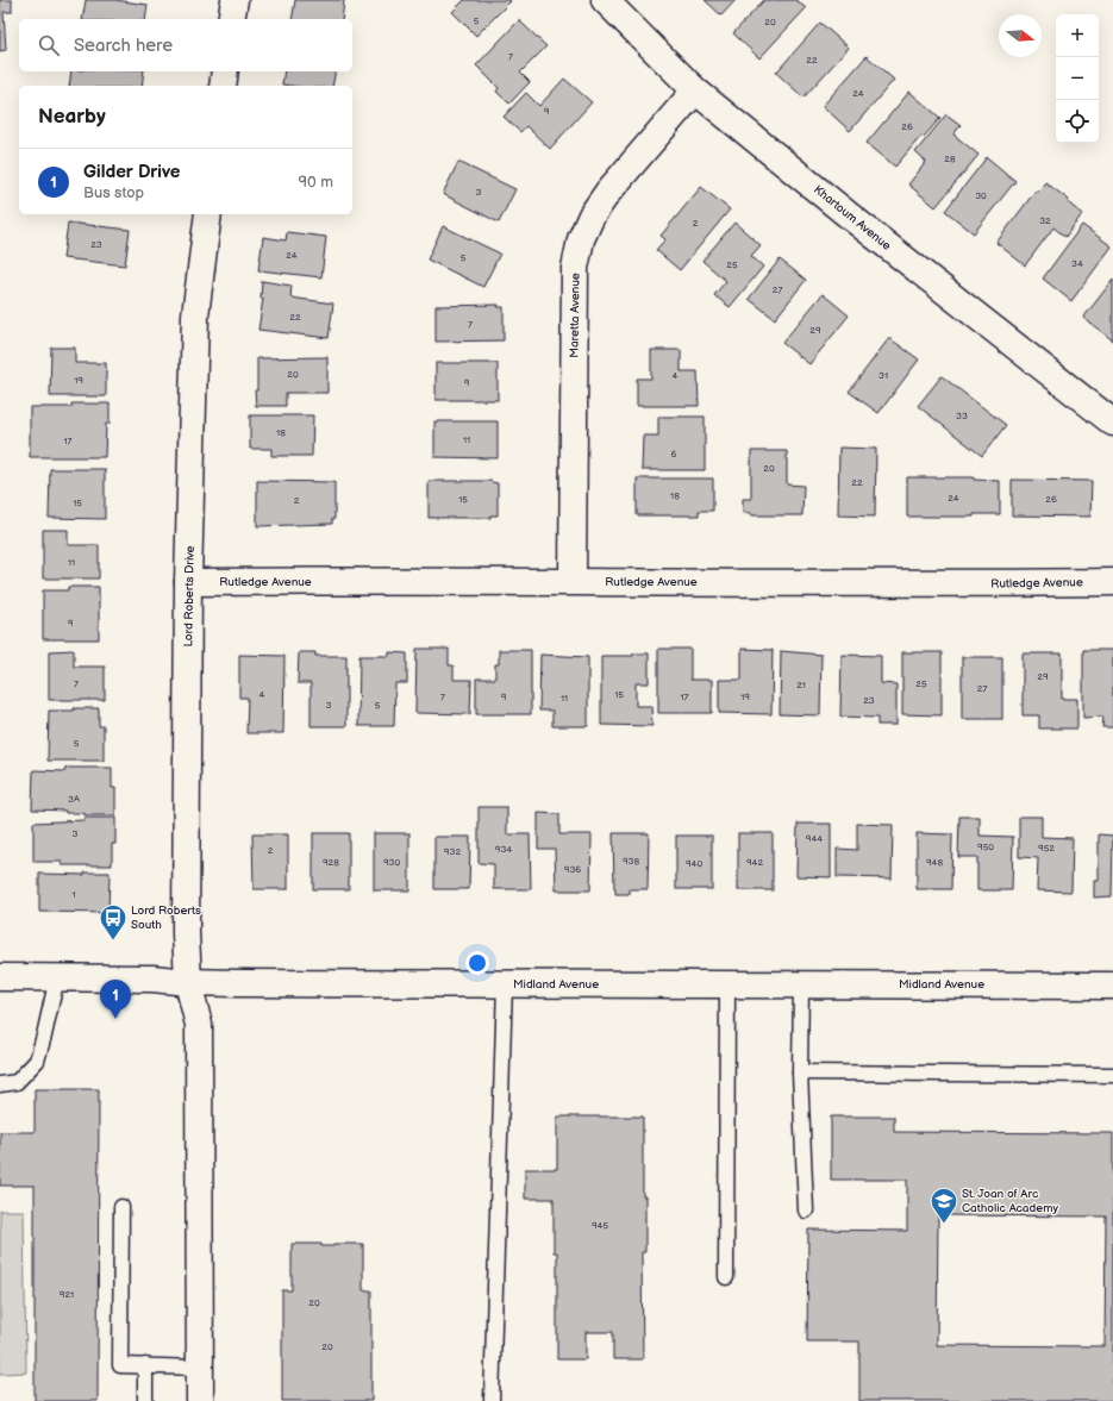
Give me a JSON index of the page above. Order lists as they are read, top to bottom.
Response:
{
  "streets": {
    "street": [
      "Khartoum Avenue",
      "Maretta Avenue",
      "Rutledge Avenue",
      "Lord Roberts Drive",
      "Midland Avenue"
    ]
  },
  "crossings": [
    ["Khartoum Avenue", "Maretta Avenue"],
    ["Maretta Avenue", "Rutledge Avenue"],
    ["Rutledge Avenue", "Lord Roberts Drive"],
    ["Lord Roberts Drive", "Midland Avenue"]
  ],
  "places": {
    "bus stop": ["Lord Roberts South"],
    "school or university": ["St. Joan of Arc Catholic Academy"]
  },
  "house_numbers": [
    "5",
    "20",
    "7",
    "22",
    "24",
    "9",
    "26",
    "28",
    "3",
    "30",
    "32",
    "2",
    "23",
    "24",
    "5",
    "34",
    "25",
    "27",
    "22",
    "7",
    "29",
    "20",
    "4",
    "31",
    "19",
    "9",
    "33",
    "18",
    "11",
    "17",
    "6",
    "20",
    "22",
    "18",
    "24",
    "15",
    "26",
    "2",
    "15",
    "11",
    "9",
    "29",
    "7",
    "25",
    "21",
    "27",
    "4",
    "15",
    "7",
    "9",
    "17",
    "19",
    "11",
    "23",
    "3",
    "5",
    "5",
    "3A",
    "3",
    "944",
    "950",
    "952",
    "934",
    "2",
    "932",
    "938",
    "928",
    "930",
    "942",
    "948",
    "940",
    "936",
    "1",
    "945",
    "921",
    "20",
    "20"
  ],
  "north": "right",
  "page": {
    "map_buttons": ["+", "−"],
    "search": "Search here",
    "heading": "Nearby",
    "list": [
      {
        "mark": "1",
        "name": "Gilder Drive",
        "note": "Bus stop",
        "value": "90 m"
      }
    ],
    "pins": "1"
  }
}
